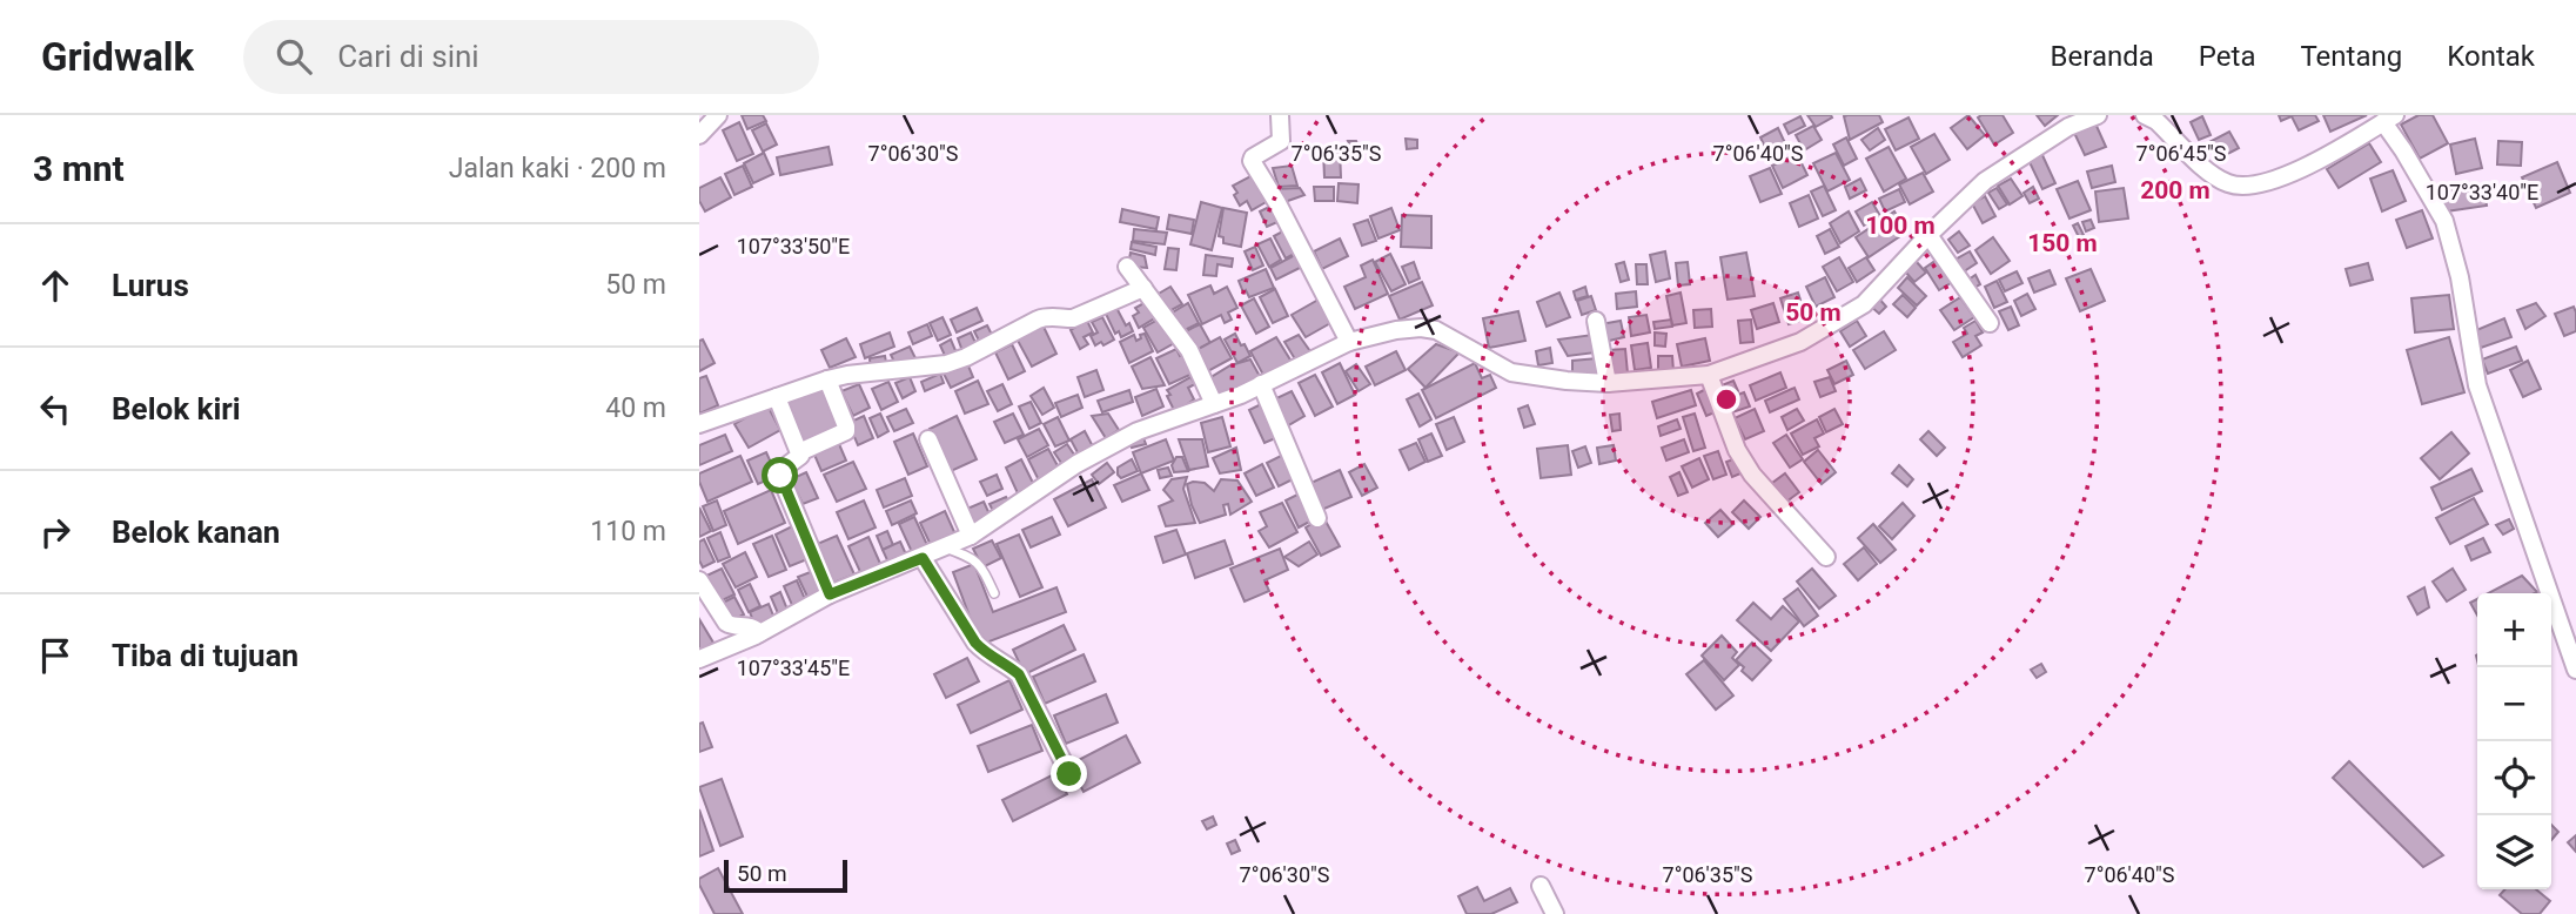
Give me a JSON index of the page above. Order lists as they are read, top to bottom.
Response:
{
  "scale_bar": "50 m",
  "page": {
    "header": "Gridwalk",
    "search": "Cari di sini",
    "nav": [
      "Beranda",
      "Peta",
      "Tentang",
      "Kontak"
    ],
    "heading": ["3 mnt", "Jalan kaki · 200 m"],
    "list": [
      ["Lurus", "50 m"],
      ["Belok kiri", "40 m"],
      ["Belok kanan", "110 m"],
      "Tiba di tujuan"
    ],
    "map_buttons": ["+", "−"],
    "scale": "50 m"
  },
  "coordinates": [
    "7°06'30\"S",
    "7°06'35\"S",
    "7°06'40\"S",
    "7°06'45\"S",
    "107°33'40\"E",
    "107°33'50\"E",
    "107°33'45\"E"
  ],
  "rings": [
    "200 m",
    "100 m",
    "150 m",
    "50 m"
  ]
}
